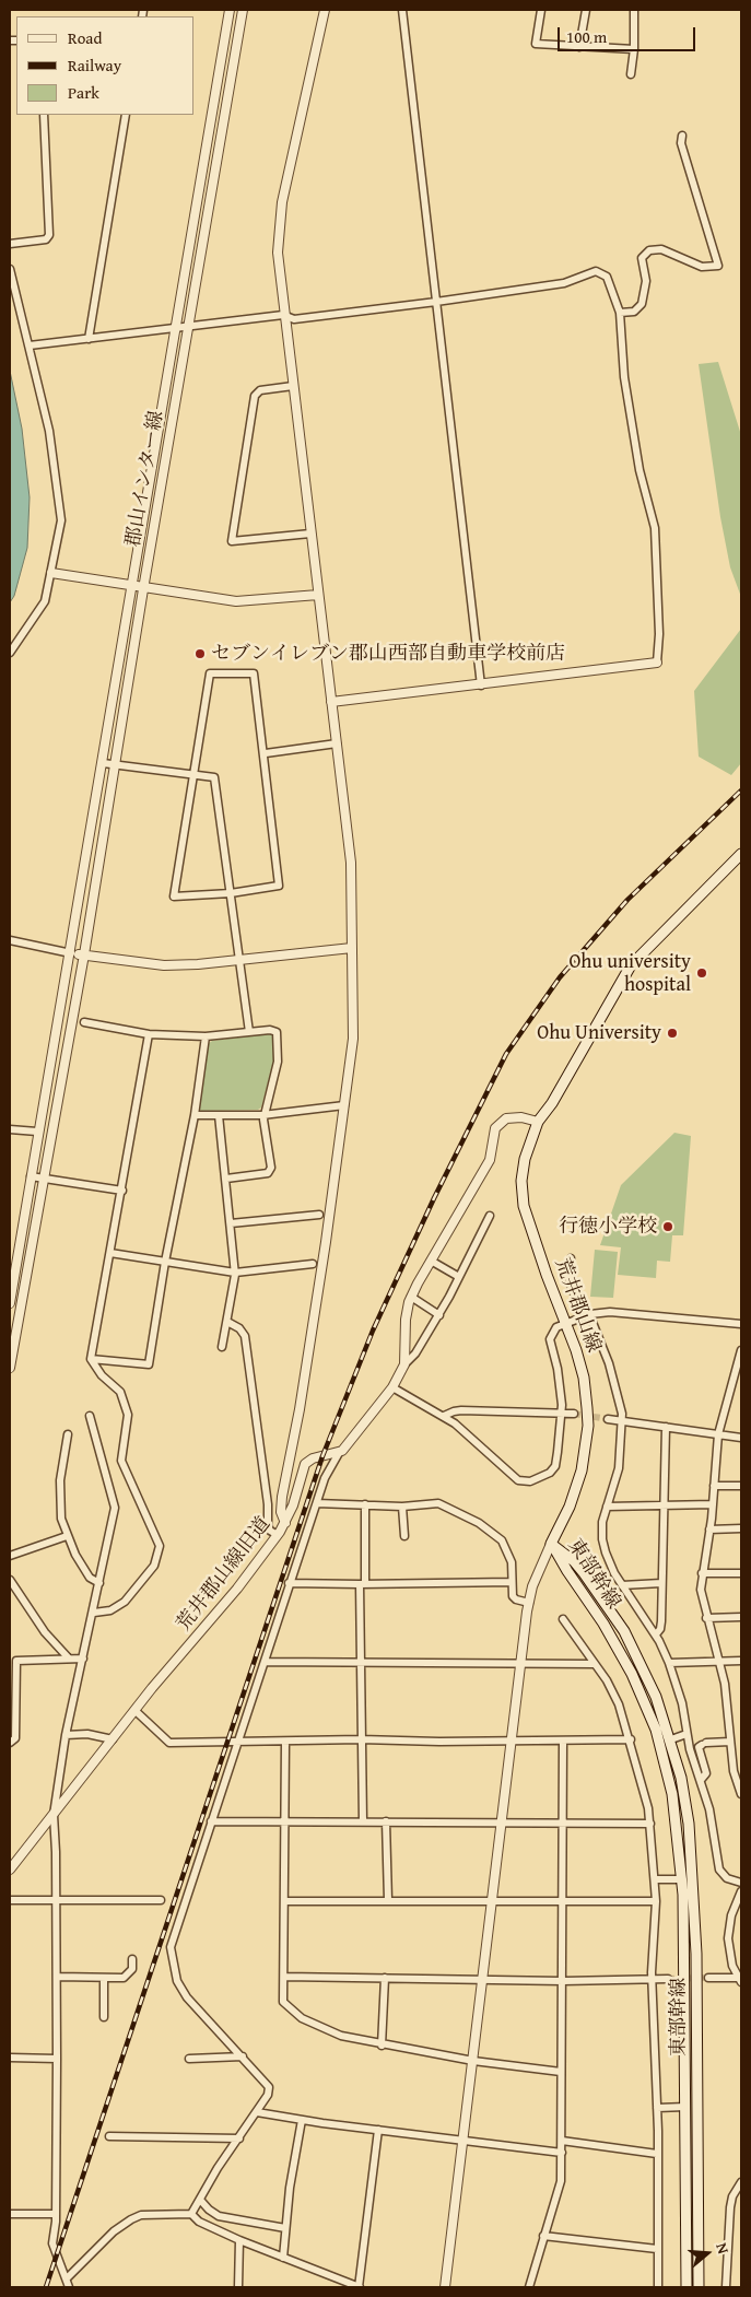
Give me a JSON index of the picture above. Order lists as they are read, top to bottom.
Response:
{
  "streets": {
    "main road": ["荒井郡山線", "東部幹線"],
    "street": ["郡山インター線", "荒井郡山線旧道"]
  },
  "crossings": [
    ["荒井郡山線", "東部幹線"]
  ],
  "places": [
    "セブンイレブン郡山西部自動車学校前店",
    "Ohu university hospital",
    "Ohu University",
    "行徳小学校"
  ],
  "legend": ["Road", "Railway", "Park"],
  "scale_bar": "100 m",
  "north": "right"
}
